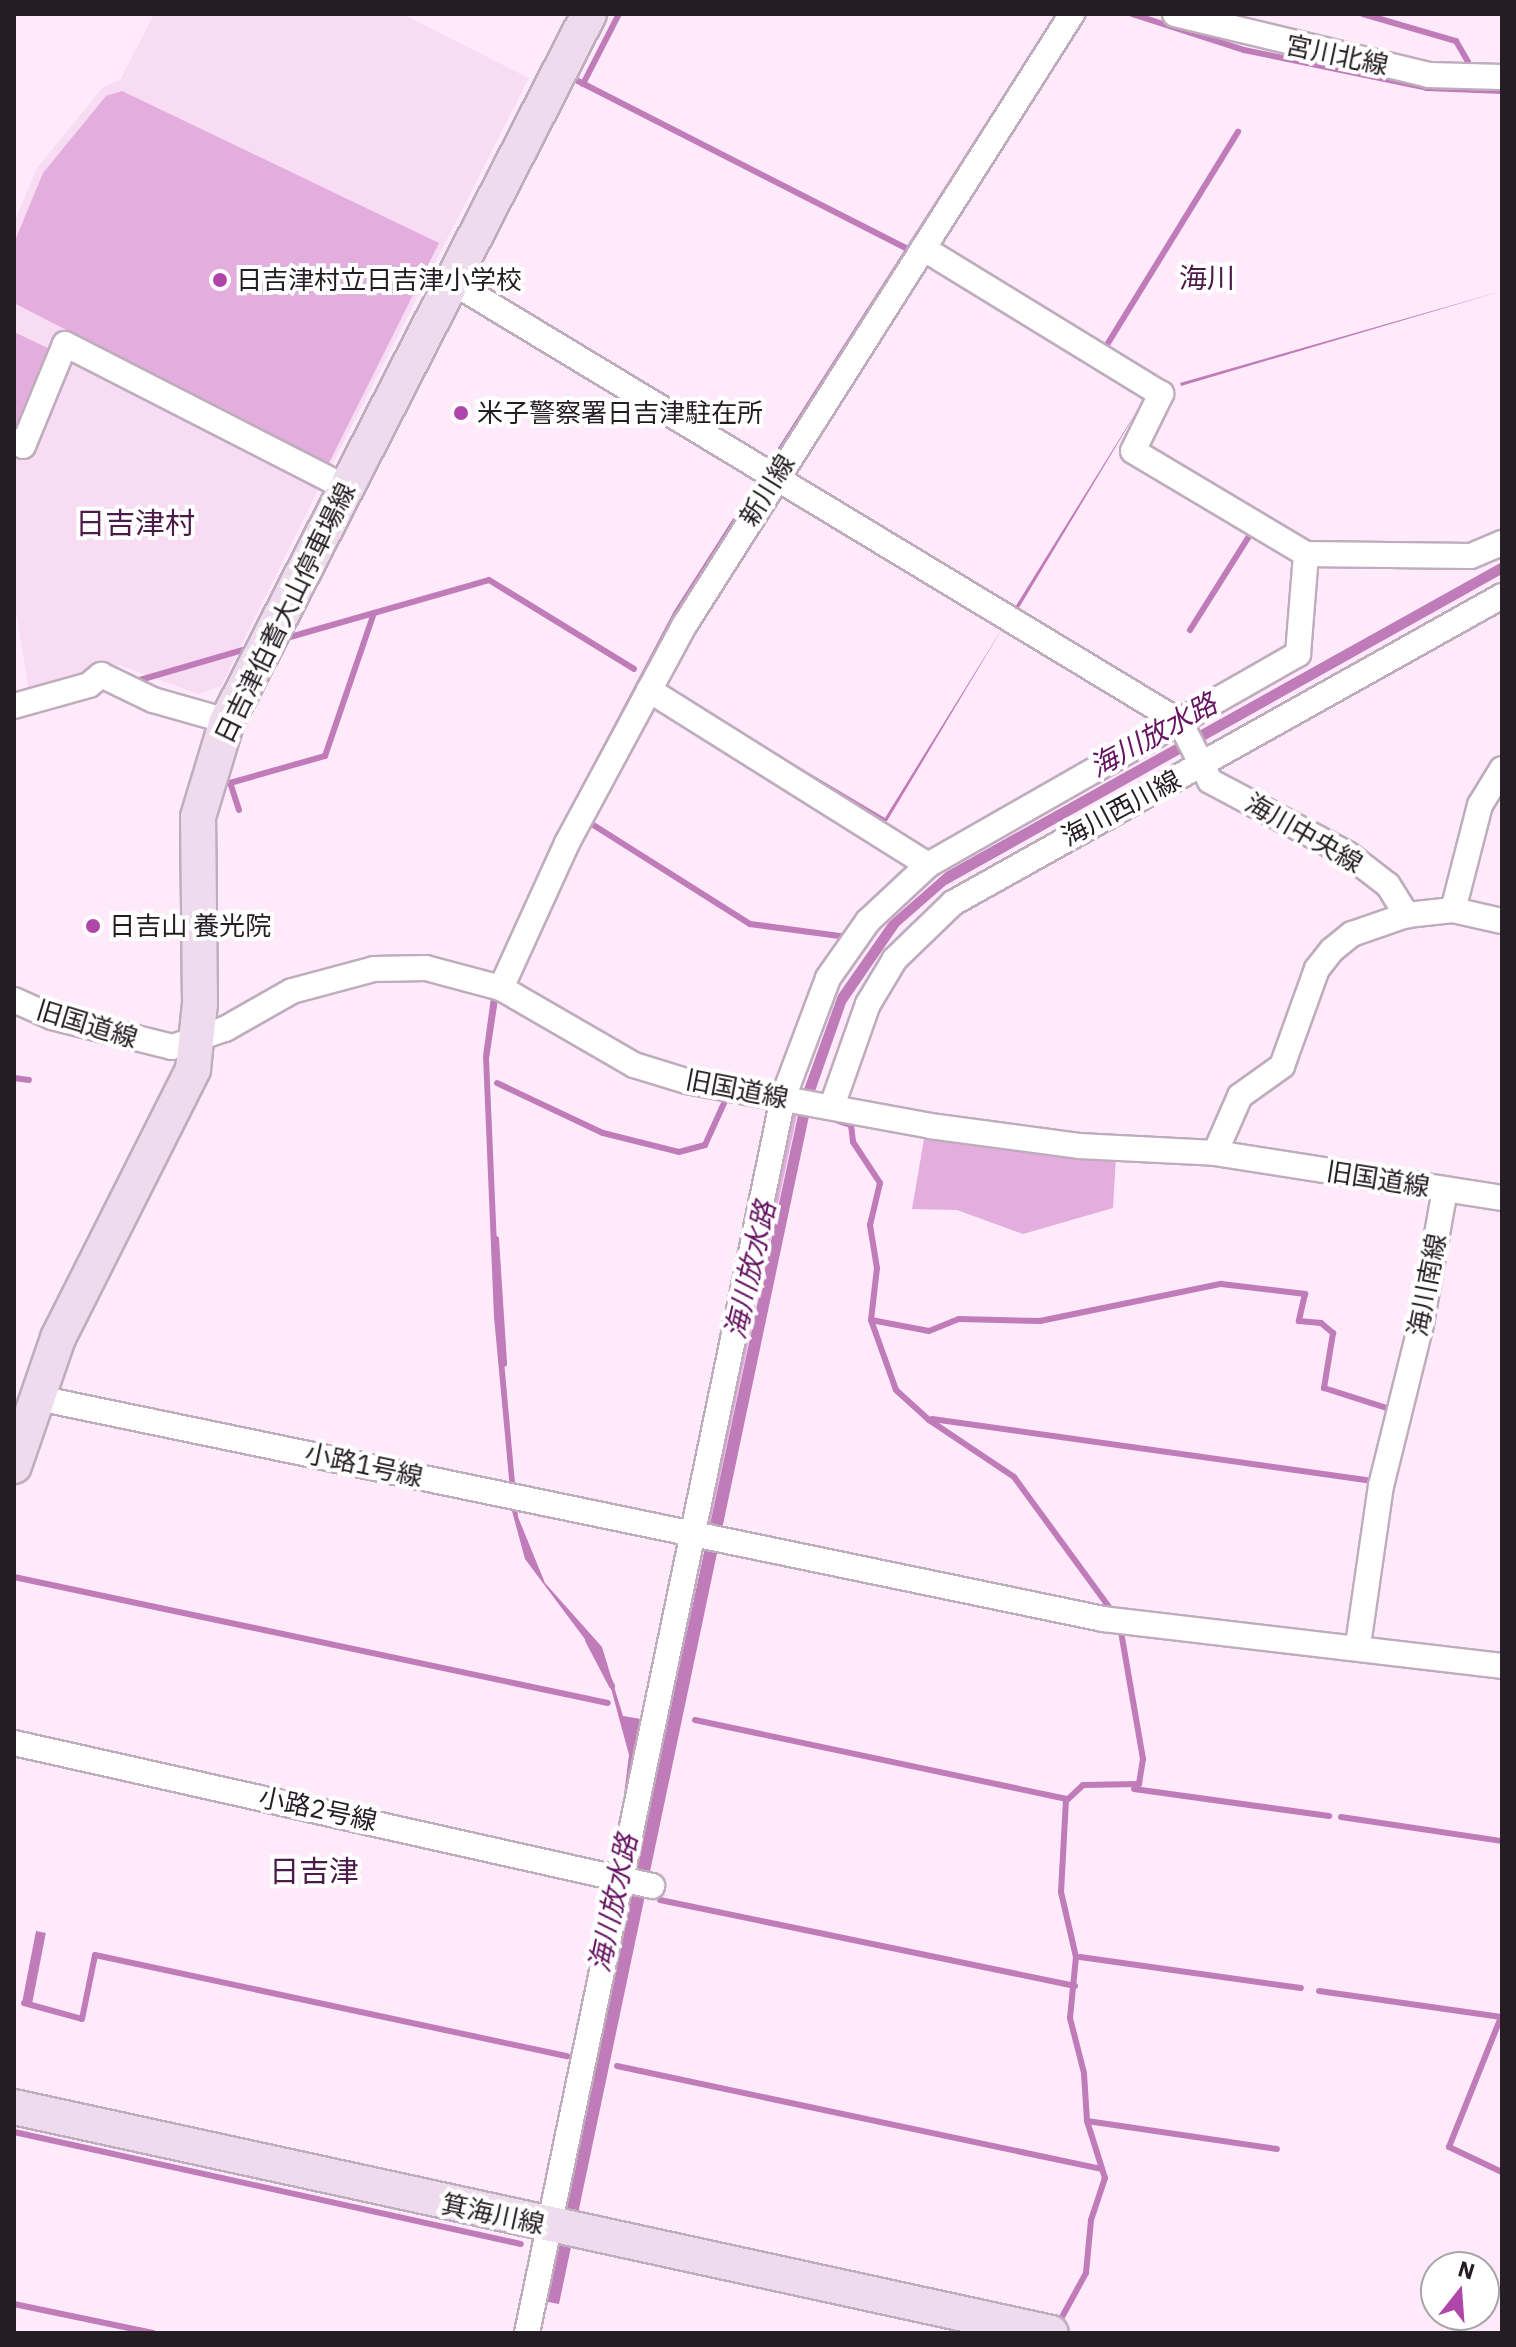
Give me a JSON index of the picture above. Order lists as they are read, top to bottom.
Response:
{
  "streets": {
    "main road": ["日吉津伯耆大山停車場線", "箕海川線"],
    "street": [
      "宮川北線",
      "新川線",
      "海川西川線",
      "海川中央線",
      "旧国道線",
      "海川南線",
      "小路1号線",
      "小路2号線"
    ]
  },
  "crossings": [
    ["新川線", "旧国道線"],
    ["日吉津伯耆大山停車場線", "旧国道線"],
    ["日吉津伯耆大山停車場線", "小路1号線"],
    ["海川西川線", "海川中央線"],
    ["海川西川線", "旧国道線"],
    ["旧国道線", "海川南線"],
    ["海川南線", "小路1号線"]
  ],
  "districts": ["海川", "日吉津村", "日吉津"],
  "water": ["海川放水路"],
  "places": ["日吉津村立日吉津小学校", "米子警察署日吉津駐在所", "日吉山 養光院"],
  "north": "top"
}
